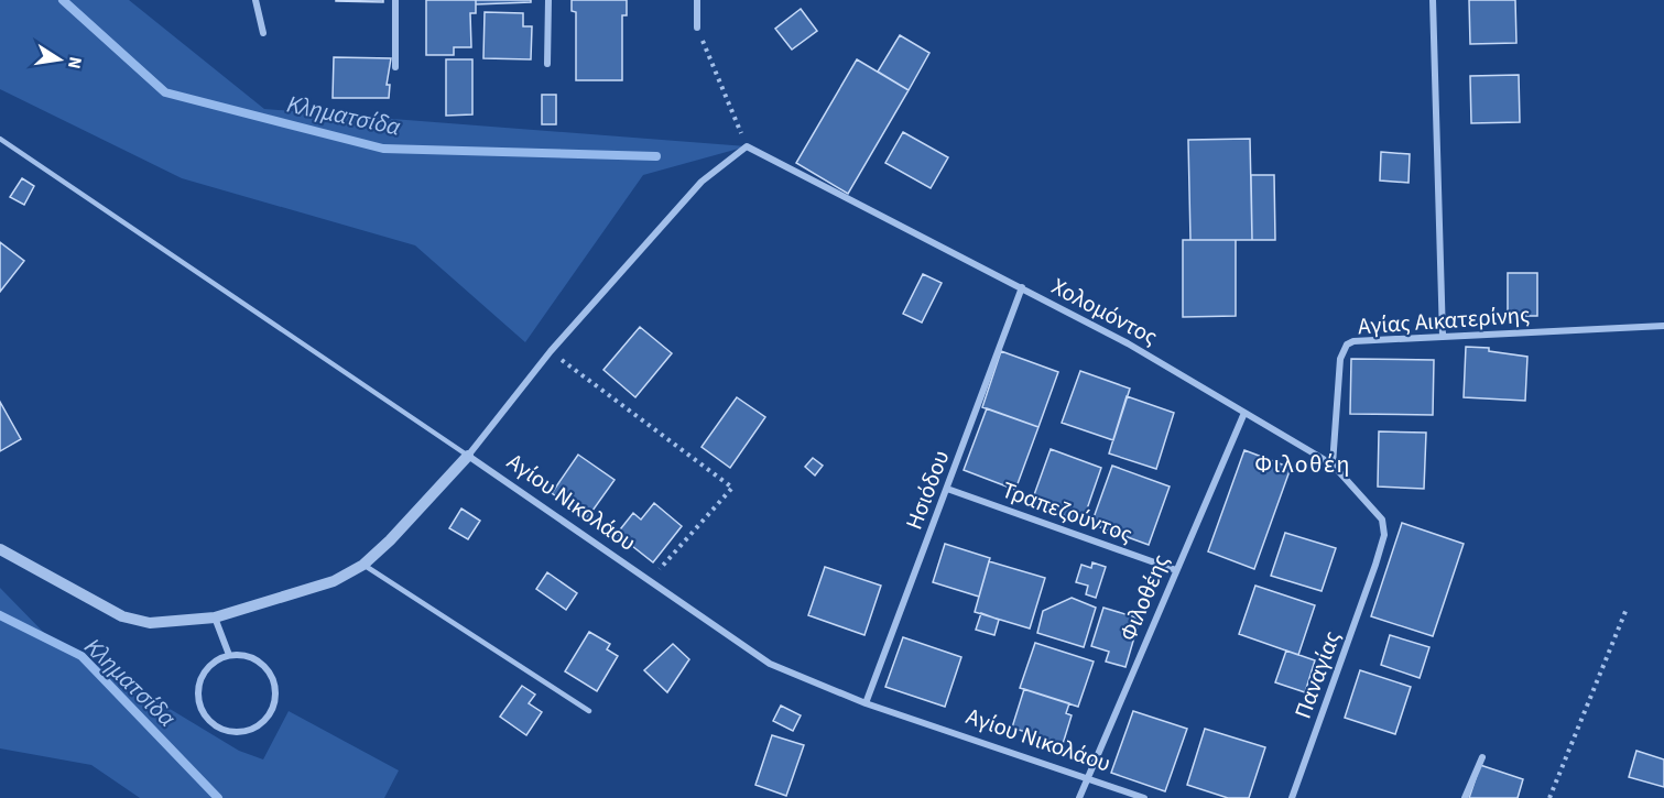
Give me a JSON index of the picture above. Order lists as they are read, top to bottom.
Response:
{
  "streets": {
    "street": [
      "Χολομόντος",
      "Αγίας Αικατερίνης",
      "Ησιόδου",
      "Αγίου Νικολάου",
      "Τραπεζούντος",
      "Φιλοθέης",
      "Παναγίας"
    ]
  },
  "crossings": [
    ["Χολομόντος", "Αγίας Αικατερίνης"],
    ["Χολομόντος", "Ησιόδου"],
    ["Χολομόντος", "Φιλοθέης"],
    ["Χολομόντος", "Παναγίας"],
    ["Ησιόδου", "Αγίου Νικολάου"],
    ["Ησιόδου", "Τραπεζούντος"],
    ["Αγίου Νικολάου", "Φιλοθέης"],
    ["Τραπεζούντος", "Φιλοθέης"]
  ],
  "districts": ["Φιλοθέη"],
  "water": ["Κληματσίδα"],
  "north": "right"
}
